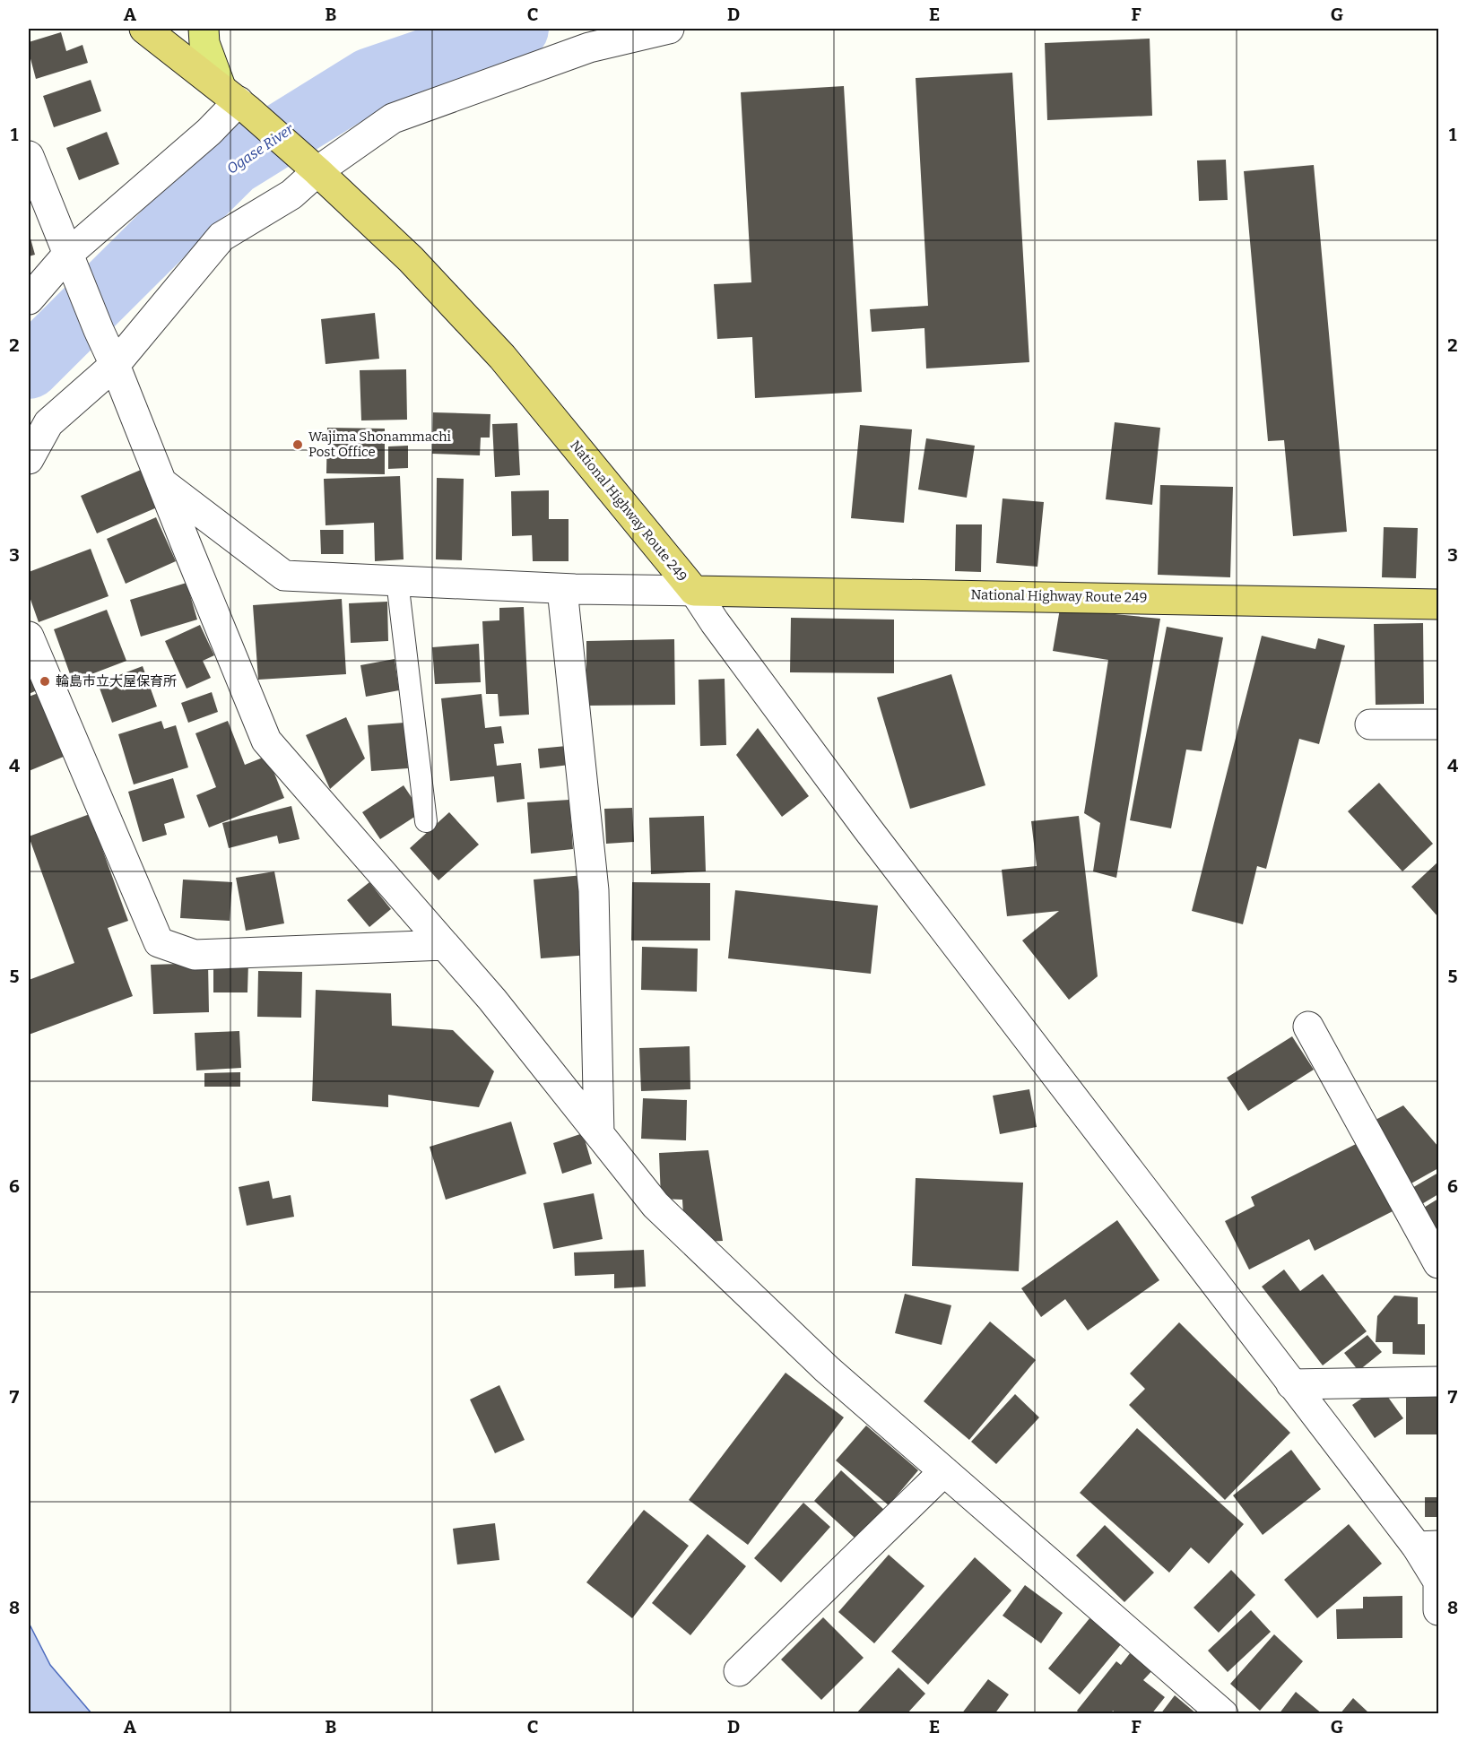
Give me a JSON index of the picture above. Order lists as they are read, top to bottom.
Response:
{
  "streets": {
    "highway": ["National Highway Route 249"]
  },
  "water": ["Ogase River"],
  "places": ["Wajima Shonammachi Post Office", "輪島市立大屋保育所"],
  "grid": {
    "columns": [
      "A",
      "B",
      "C",
      "D",
      "E",
      "F",
      "G"
    ],
    "rows": [
      "1",
      "2",
      "3",
      "4",
      "5",
      "6",
      "7",
      "8"
    ]
  }
}
